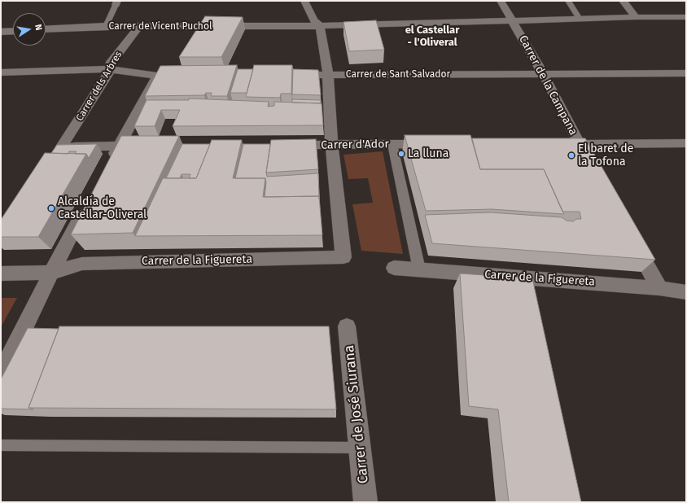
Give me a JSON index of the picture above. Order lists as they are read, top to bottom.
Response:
{
  "streets": {
    "street": [
      "Carrer de Vicent Puchol",
      "Carrer de Sant Salvador",
      "Carrer de la Campana",
      "Carrer dels Arbres",
      "Carrer d'Ador",
      "Carrer de la Figuereta",
      "Carrer de José Siurana"
    ]
  },
  "crossings": [
    ["Carrer de Vicent Puchol", "Carrer de la Campana"],
    ["Carrer de Vicent Puchol", "Carrer dels Arbres"],
    ["Carrer de Sant Salvador", "Carrer de la Campana"],
    ["Carrer d'Ador", "Carrer de la Figuereta"]
  ],
  "districts": ["el Castellar - l'Oliveral"],
  "places": ["La lluna", "El baret de la Tofona", "Alcaldía de Castellar-Oliveral"],
  "north": "right"
}
